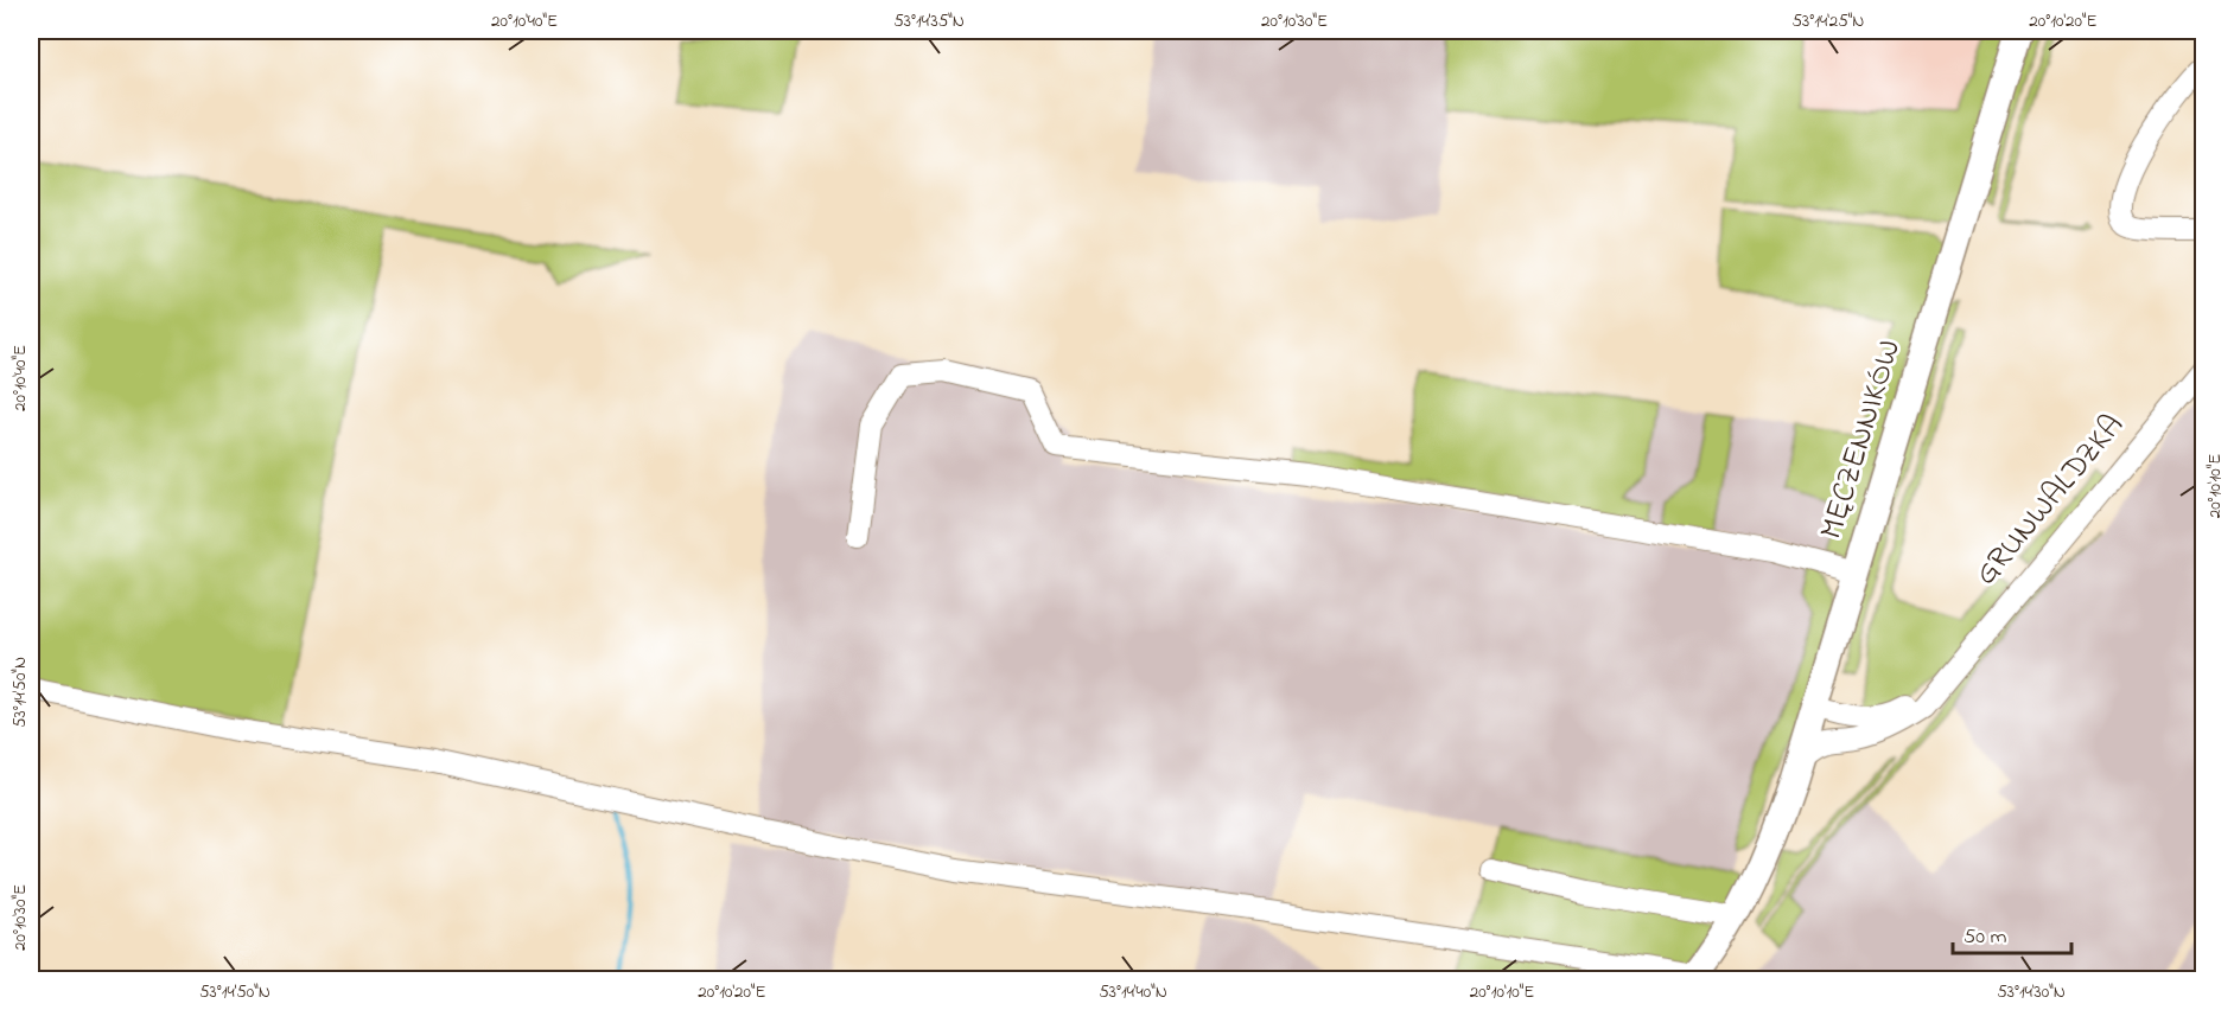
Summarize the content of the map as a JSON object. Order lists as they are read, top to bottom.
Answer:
{
  "streets": {
    "main road": ["MĘCZENNIKÓW"],
    "street": ["GRUNWALDZKA"]
  },
  "crossings": [
    ["MĘCZENNIKÓW", "GRUNWALDZKA"]
  ],
  "scale_bar": "50 m",
  "coordinates": [
    "20°10'40\"E",
    "53°14'35\"N",
    "20°10'30\"E",
    "53°14'25\"N",
    "20°10'20\"E",
    "20°10'10\"E",
    "53°14'50\"N",
    "53°14'40\"N",
    "53°14'30\"N"
  ]
}
